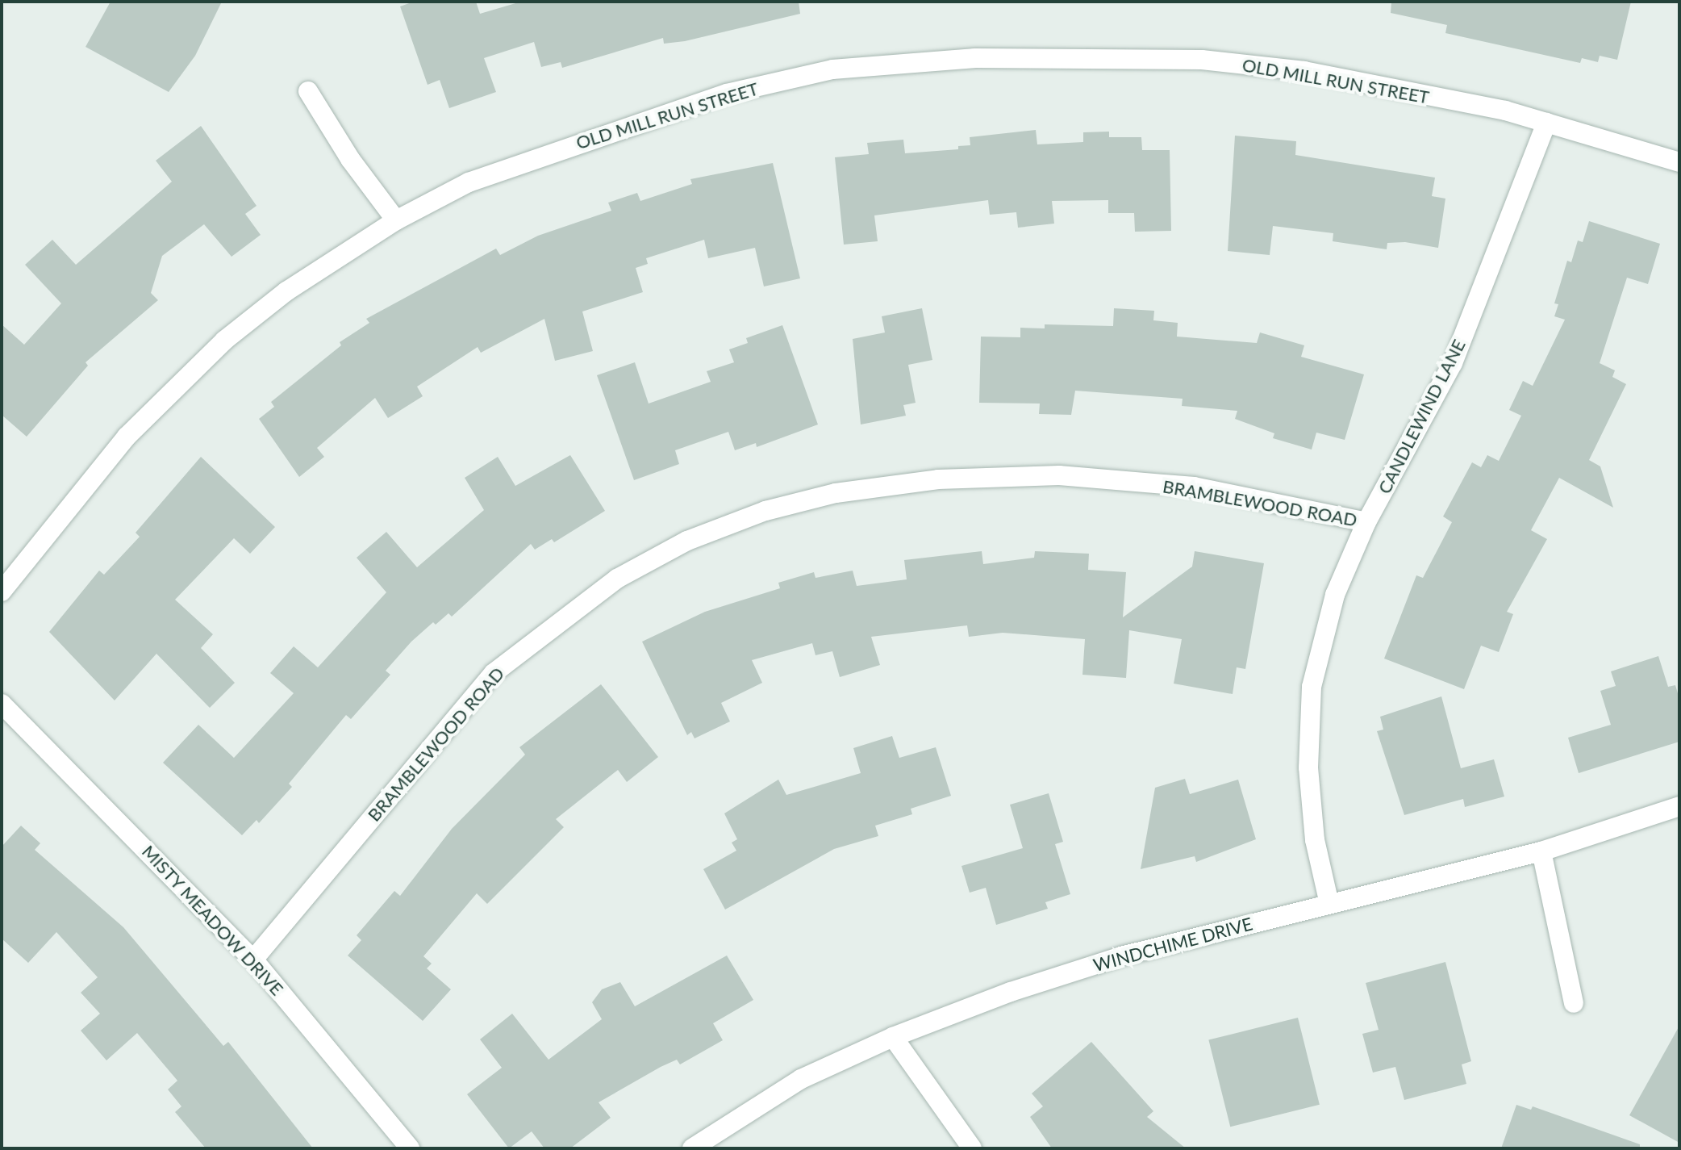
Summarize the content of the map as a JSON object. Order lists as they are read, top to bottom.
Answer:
{
  "streets": {
    "street": [
      "OLD MILL RUN STREET",
      "CANDLEWIND LANE",
      "BRAMBLEWOOD ROAD",
      "MISTY MEADOW DRIVE",
      "WINDCHIME DRIVE"
    ]
  },
  "crossings": [
    ["OLD MILL RUN STREET", "CANDLEWIND LANE"],
    ["CANDLEWIND LANE", "BRAMBLEWOOD ROAD"],
    ["CANDLEWIND LANE", "WINDCHIME DRIVE"],
    ["BRAMBLEWOOD ROAD", "MISTY MEADOW DRIVE"]
  ]
}
